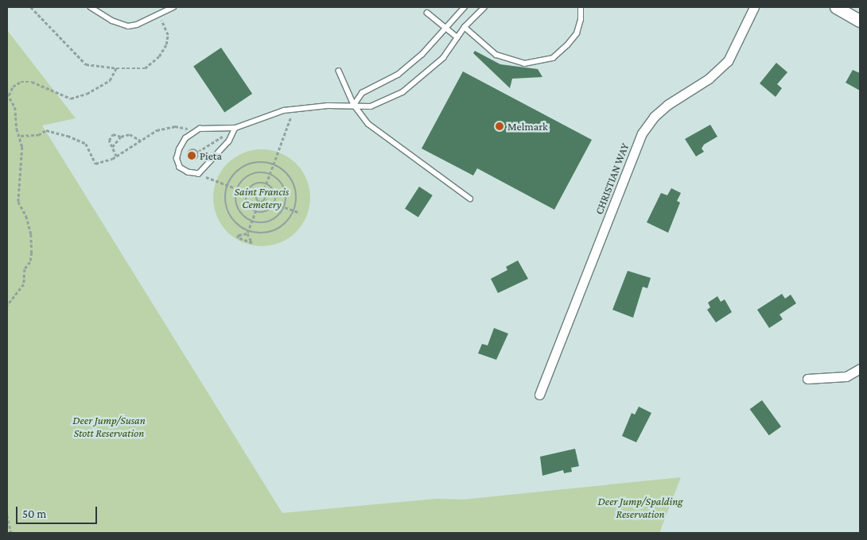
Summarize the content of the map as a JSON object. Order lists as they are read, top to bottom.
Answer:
{
  "streets": {
    "street": ["CHRISTIAN WAY"]
  },
  "parks": ["Saint Francis Cemetery", "Deer Jump/Susan Stott Reservation", "Deer Jump/Spalding Reservation"],
  "places": ["Melmark", "Pieta"],
  "scale_bar": "50 m"
}
